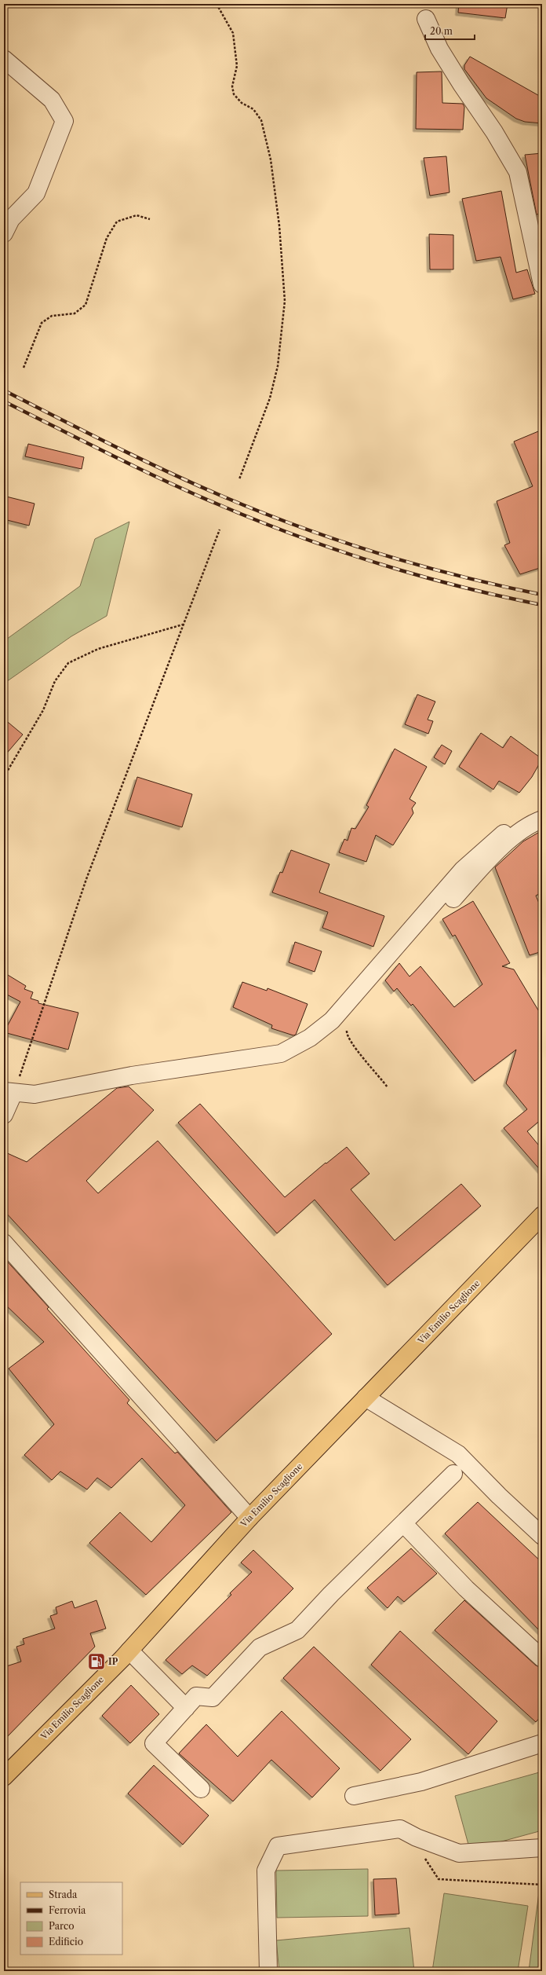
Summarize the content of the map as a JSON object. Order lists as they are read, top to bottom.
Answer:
{
  "streets": {
    "main road": ["Via Emilio Scaglione"]
  },
  "places": {
    "fuel station": ["IP"]
  },
  "legend": [
    "Strada",
    "Ferrovia",
    "Parco",
    "Edificio"
  ],
  "scale_bar": "20 m"
}
